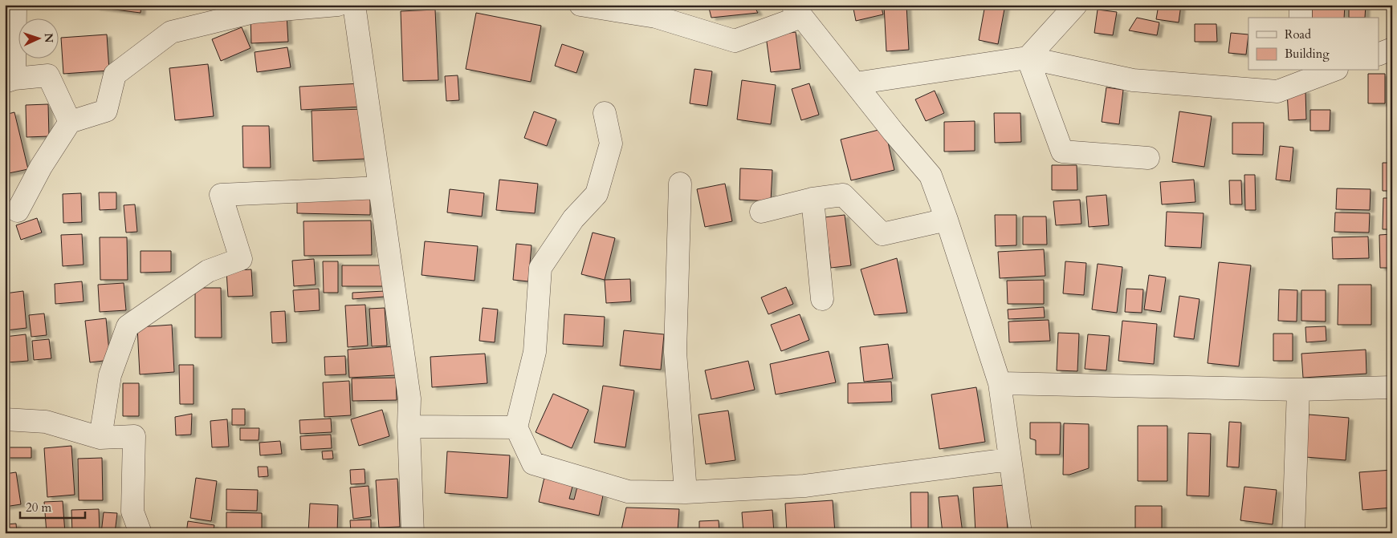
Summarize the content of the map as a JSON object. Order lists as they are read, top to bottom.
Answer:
{
  "legend": ["Road", "Building"],
  "scale_bar": "20 m",
  "north": "right"
}
